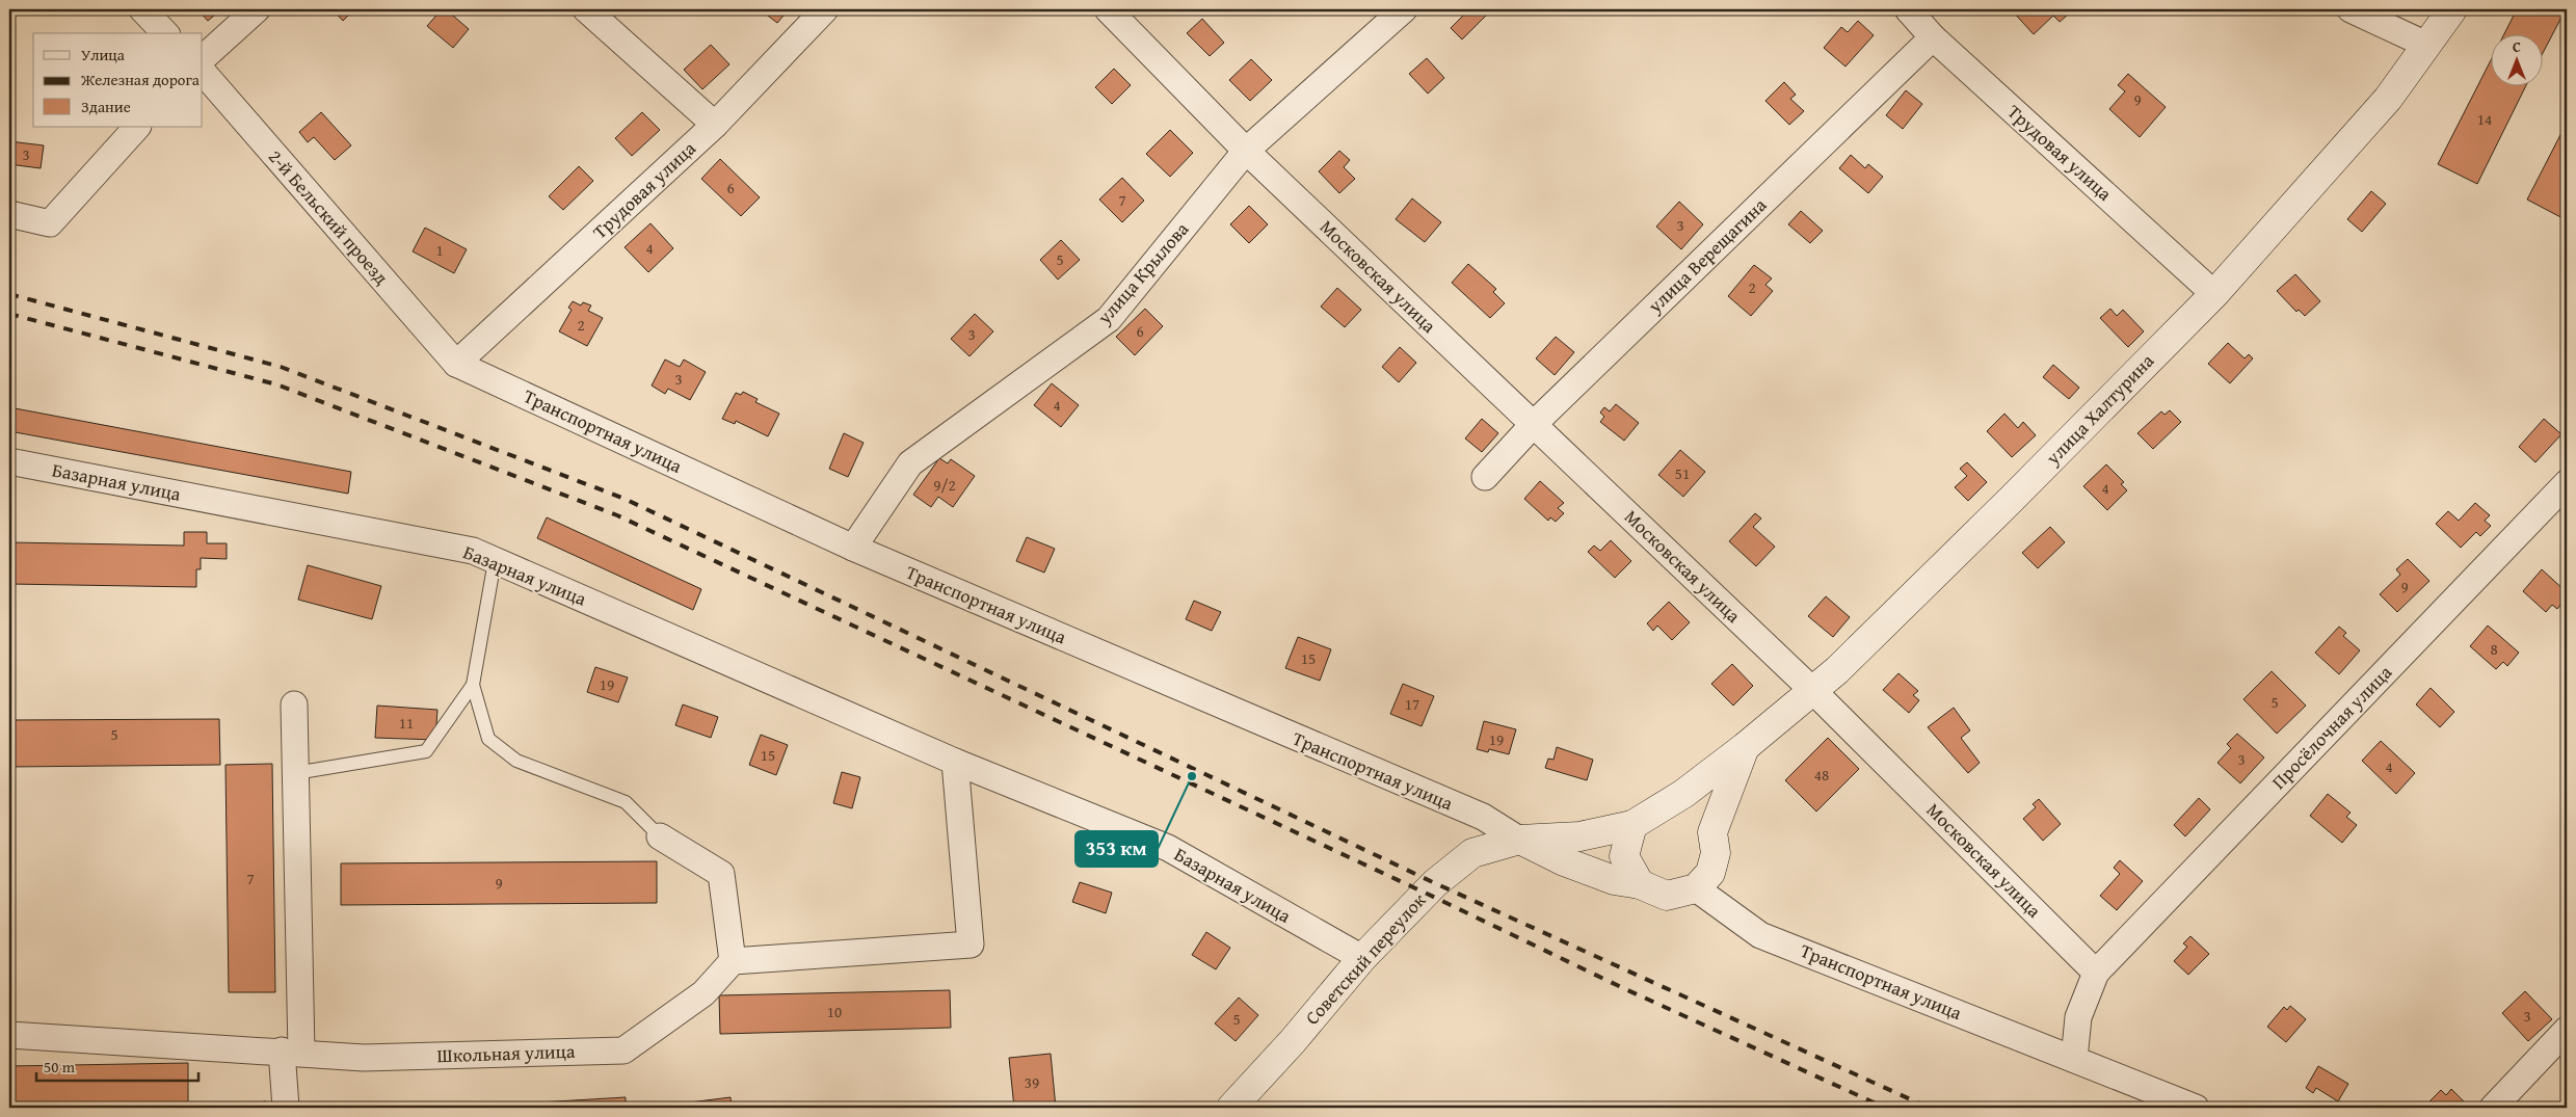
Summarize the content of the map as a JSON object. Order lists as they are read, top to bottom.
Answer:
{
  "streets": {
    "main road": ["улица Халтурина", "Советский переулок"],
    "street": [
      "Трудовая улица",
      "2-й Бельский проезд",
      "улица Верещагина",
      "улица Крылова",
      "Московская улица",
      "Транспортная улица",
      "Базарная улица",
      "Просёлочная улица",
      "Школьная улица"
    ]
  },
  "crossings": [
    ["Трудовая улица", "2-й Бельский проезд"],
    ["Трудовая улица", "улица Верещагина"],
    ["Трудовая улица", "улица Халтурина"],
    ["Трудовая улица", "Транспортная улица"],
    ["2-й Бельский проезд", "Транспортная улица"],
    ["улица Верещагина", "Московская улица"],
    ["улица Крылова", "Московская улица"],
    ["улица Крылова", "Транспортная улица"],
    ["Московская улица", "улица Халтурина"],
    ["Московская улица", "Просёлочная улица"],
    ["улица Халтурина", "Транспортная улица"],
    ["улица Халтурина", "Советский переулок"],
    ["Транспортная улица", "Советский переулок"],
    ["Базарная улица", "Советский переулок"]
  ],
  "places": ["353 км"],
  "house_numbers": [
    "9",
    "14",
    "3",
    "6",
    "7",
    "3",
    "4",
    "1",
    "5",
    "2",
    "2",
    "6",
    "3",
    "3",
    "4",
    "51",
    "9/2",
    "4",
    "9",
    "8",
    "15",
    "19",
    "5",
    "17",
    "11",
    "5",
    "19",
    "15",
    "3",
    "4",
    "48",
    "7",
    "9",
    "10",
    "3",
    "5",
    "39"
  ],
  "legend": ["Улица", "Железная дорога", "Здание"],
  "scale_bar": "50 m",
  "north": "top"
}
